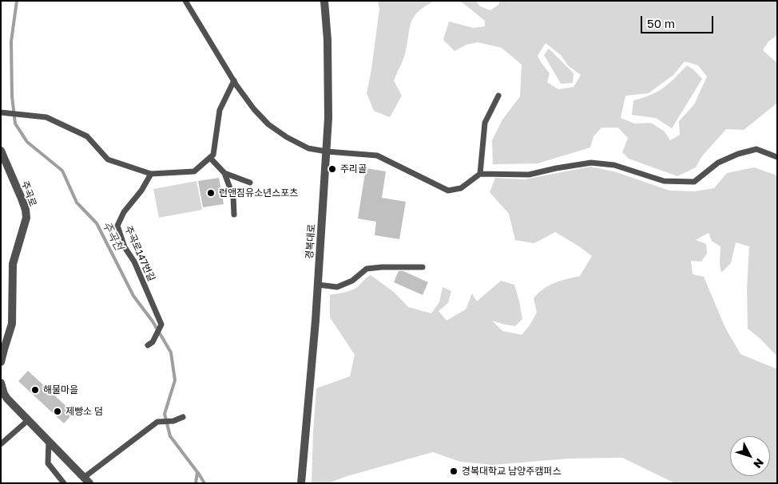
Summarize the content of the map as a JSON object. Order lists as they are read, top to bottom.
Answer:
{
  "streets": {
    "street": ["주곡로", "경복대로"],
    "lane": ["주곡로147번길"]
  },
  "water": ["주곡천"],
  "places": [
    "주리골",
    "런앤짐유소년스포츠",
    "해물마을",
    "제빵소 덤",
    "경복대학교 남양주캠퍼스"
  ],
  "scale_bar": "50 m",
  "north": "bottom right"
}
